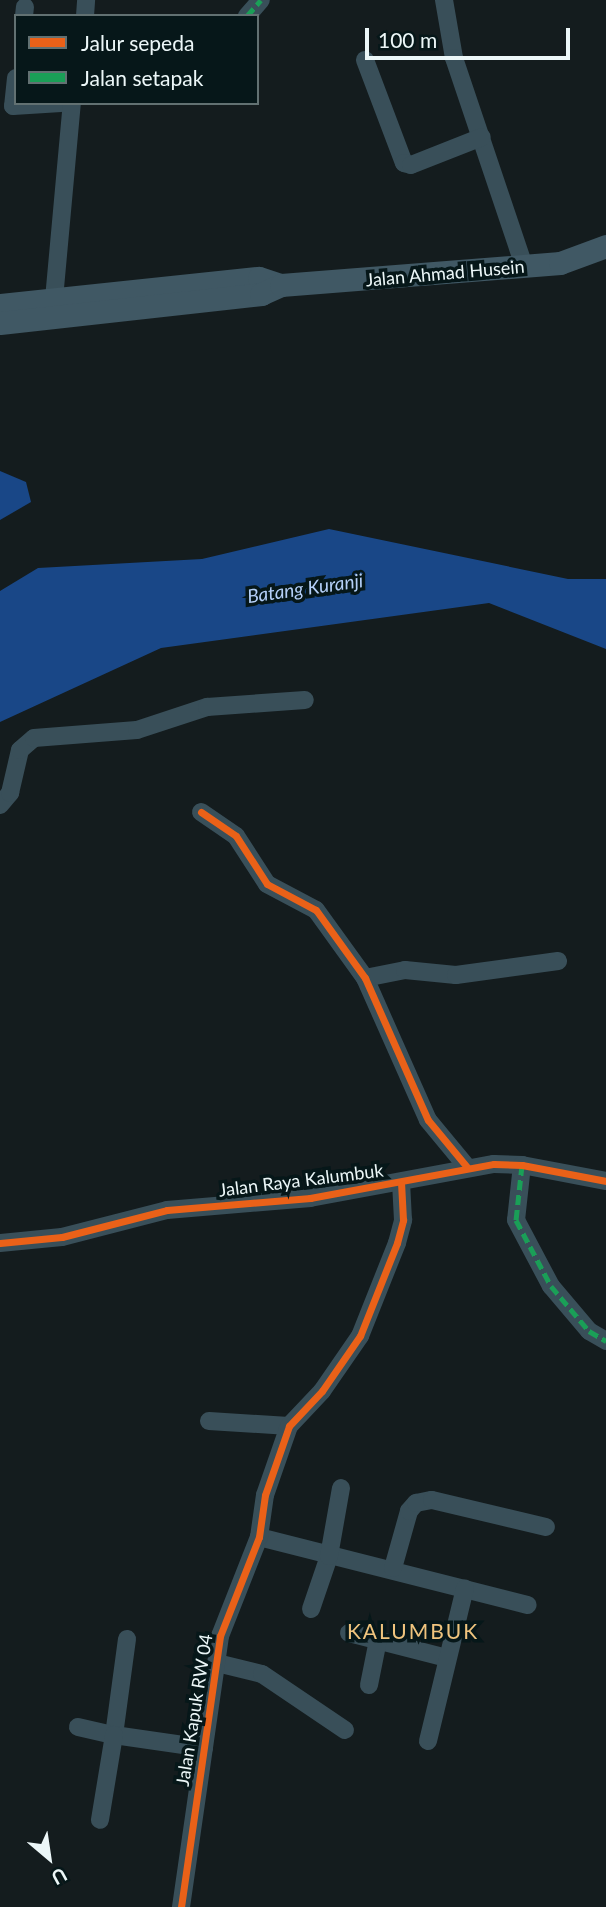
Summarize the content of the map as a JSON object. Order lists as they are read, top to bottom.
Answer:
{
  "streets": {
    "main road": ["Jalan Ahmad Husein"],
    "street": ["Jalan Raya Kalumbuk", "Jalan Kapuk RW 04"]
  },
  "crossings": [
    ["Jalan Raya Kalumbuk", "Jalan Kapuk RW 04"]
  ],
  "districts": ["KALUMBUK"],
  "water": ["Batang Kuranji"],
  "legend": ["Jalur sepeda", "Jalan setapak"],
  "scale_bar": "100 m",
  "north": "bottom right"
}
